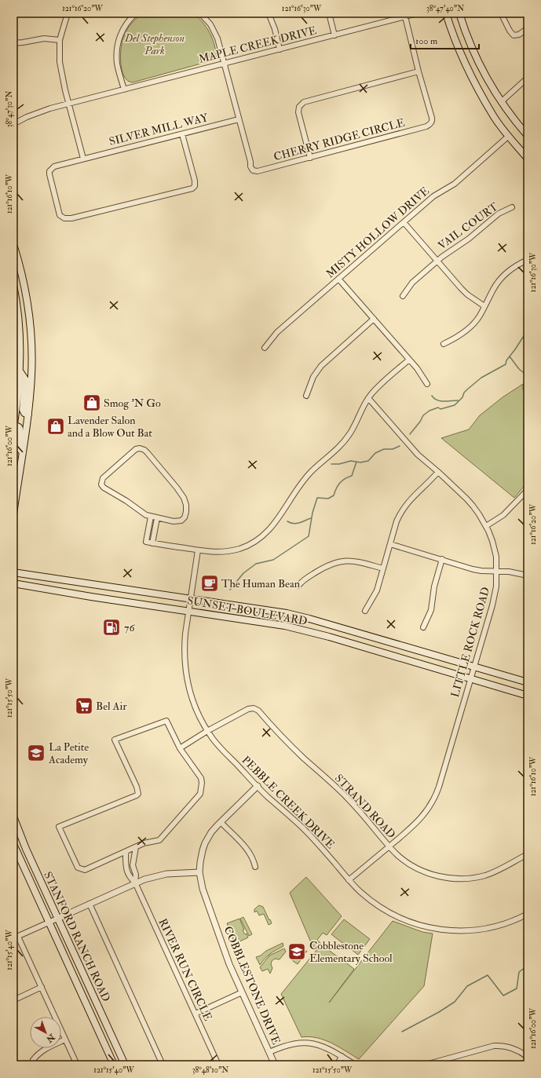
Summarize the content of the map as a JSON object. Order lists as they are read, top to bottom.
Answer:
{
  "streets": {
    "main road": ["SUNSET BOULEVARD", "STANFORD RANCH ROAD"],
    "street": [
      "MAPLE CREEK DRIVE",
      "SILVER MILL WAY",
      "CHERRY RIDGE CIRCLE",
      "VAIL COURT",
      "MISTY HOLLOW DRIVE",
      "LITTLE ROCK ROAD",
      "PEBBLE CREEK DRIVE",
      "STRAND ROAD",
      "RIVER RUN CIRCLE",
      "COBBLESTONE DRIVE"
    ]
  },
  "crossings": [
    ["MAPLE CREEK DRIVE", "CHERRY RIDGE CIRCLE"],
    ["SILVER MILL WAY", "CHERRY RIDGE CIRCLE"],
    ["SUNSET BOULEVARD", "LITTLE ROCK ROAD"],
    ["SUNSET BOULEVARD", "PEBBLE CREEK DRIVE"],
    ["LITTLE ROCK ROAD", "PEBBLE CREEK DRIVE"],
    ["LITTLE ROCK ROAD", "STRAND ROAD"],
    ["PEBBLE CREEK DRIVE", "STRAND ROAD"],
    ["PEBBLE CREEK DRIVE", "COBBLESTONE DRIVE"]
  ],
  "parks": ["Del Stephenson Park"],
  "places": {
    "shop": ["Smog 'N Go", "Lavender Salon and a Blow Out Bat"],
    "cafe": ["The Human Bean"],
    "fuel station": ["76"],
    "supermarket": ["Bel Air"],
    "school or university": ["La Petite Academy", "Cobblestone Elementary School"]
  },
  "scale_bar": "100 m",
  "north": "bottom right",
  "coordinates": [
    "121°16'20\"W",
    "121°16'30\"W",
    "38°47'40\"N",
    "38°47'30\"N",
    "121°16'10\"W",
    "121°16'00\"W",
    "121°15'50\"W",
    "121°15'40\"W",
    "38°48'10\"N"
  ]
}
